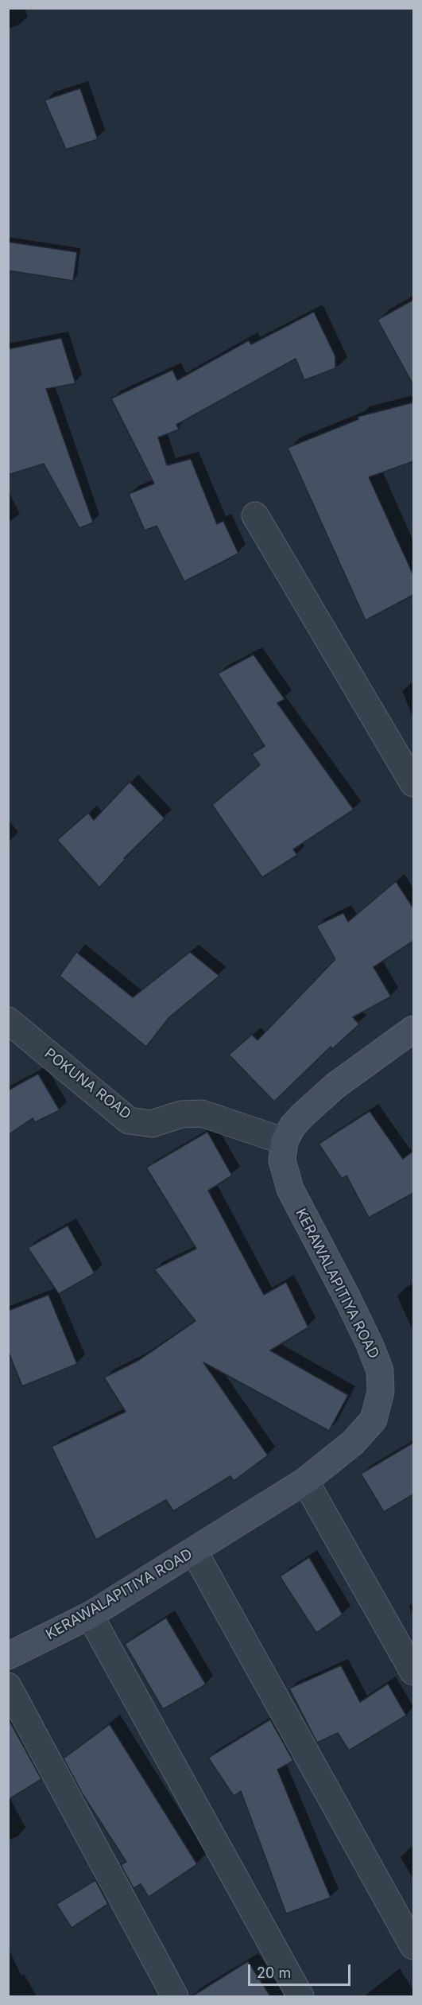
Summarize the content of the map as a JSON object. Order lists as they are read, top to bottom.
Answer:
{
  "streets": {
    "street": ["POKUNA ROAD", "KERAWALAPITIYA ROAD"]
  },
  "crossings": [
    ["POKUNA ROAD", "KERAWALAPITIYA ROAD"]
  ],
  "scale_bar": "20 m"
}
